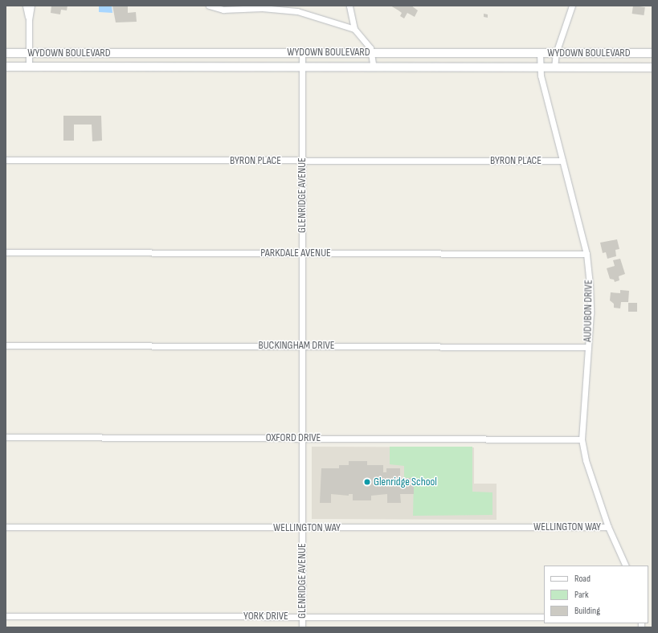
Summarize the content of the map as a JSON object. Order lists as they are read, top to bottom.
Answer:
{
  "streets": {
    "street": [
      "WYDOWN BOULEVARD",
      "BYRON PLACE",
      "GLENRIDGE AVENUE",
      "PARKDALE AVENUE",
      "AUDUBON DRIVE",
      "BUCKINGHAM DRIVE",
      "OXFORD DRIVE",
      "WELLINGTON WAY",
      "YORK DRIVE"
    ]
  },
  "crossings": [
    ["WYDOWN BOULEVARD", "GLENRIDGE AVENUE"],
    ["WYDOWN BOULEVARD", "AUDUBON DRIVE"],
    ["BYRON PLACE", "GLENRIDGE AVENUE"],
    ["BYRON PLACE", "AUDUBON DRIVE"],
    ["GLENRIDGE AVENUE", "PARKDALE AVENUE"],
    ["GLENRIDGE AVENUE", "BUCKINGHAM DRIVE"],
    ["GLENRIDGE AVENUE", "OXFORD DRIVE"],
    ["GLENRIDGE AVENUE", "WELLINGTON WAY"],
    ["GLENRIDGE AVENUE", "YORK DRIVE"],
    ["PARKDALE AVENUE", "AUDUBON DRIVE"],
    ["AUDUBON DRIVE", "BUCKINGHAM DRIVE"],
    ["AUDUBON DRIVE", "OXFORD DRIVE"],
    ["AUDUBON DRIVE", "WELLINGTON WAY"]
  ],
  "places": ["Glenridge School"],
  "legend": ["Road", "Park", "Building"]
}
